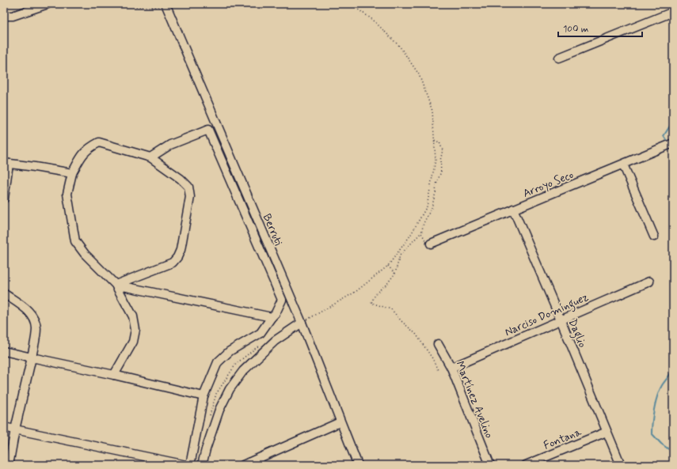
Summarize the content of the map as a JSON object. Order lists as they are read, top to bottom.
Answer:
{
  "streets": {
    "street": [
      "Arroyo Seco",
      "Berruti",
      "Narciso Domínguez",
      "Daglio",
      "Martínez Avelino",
      "Fontana"
    ]
  },
  "crossings": [
    ["Arroyo Seco", "Daglio"],
    ["Narciso Domínguez", "Daglio"],
    ["Narciso Domínguez", "Martínez Avelino"],
    ["Daglio", "Fontana"]
  ],
  "scale_bar": "100 m"
}
